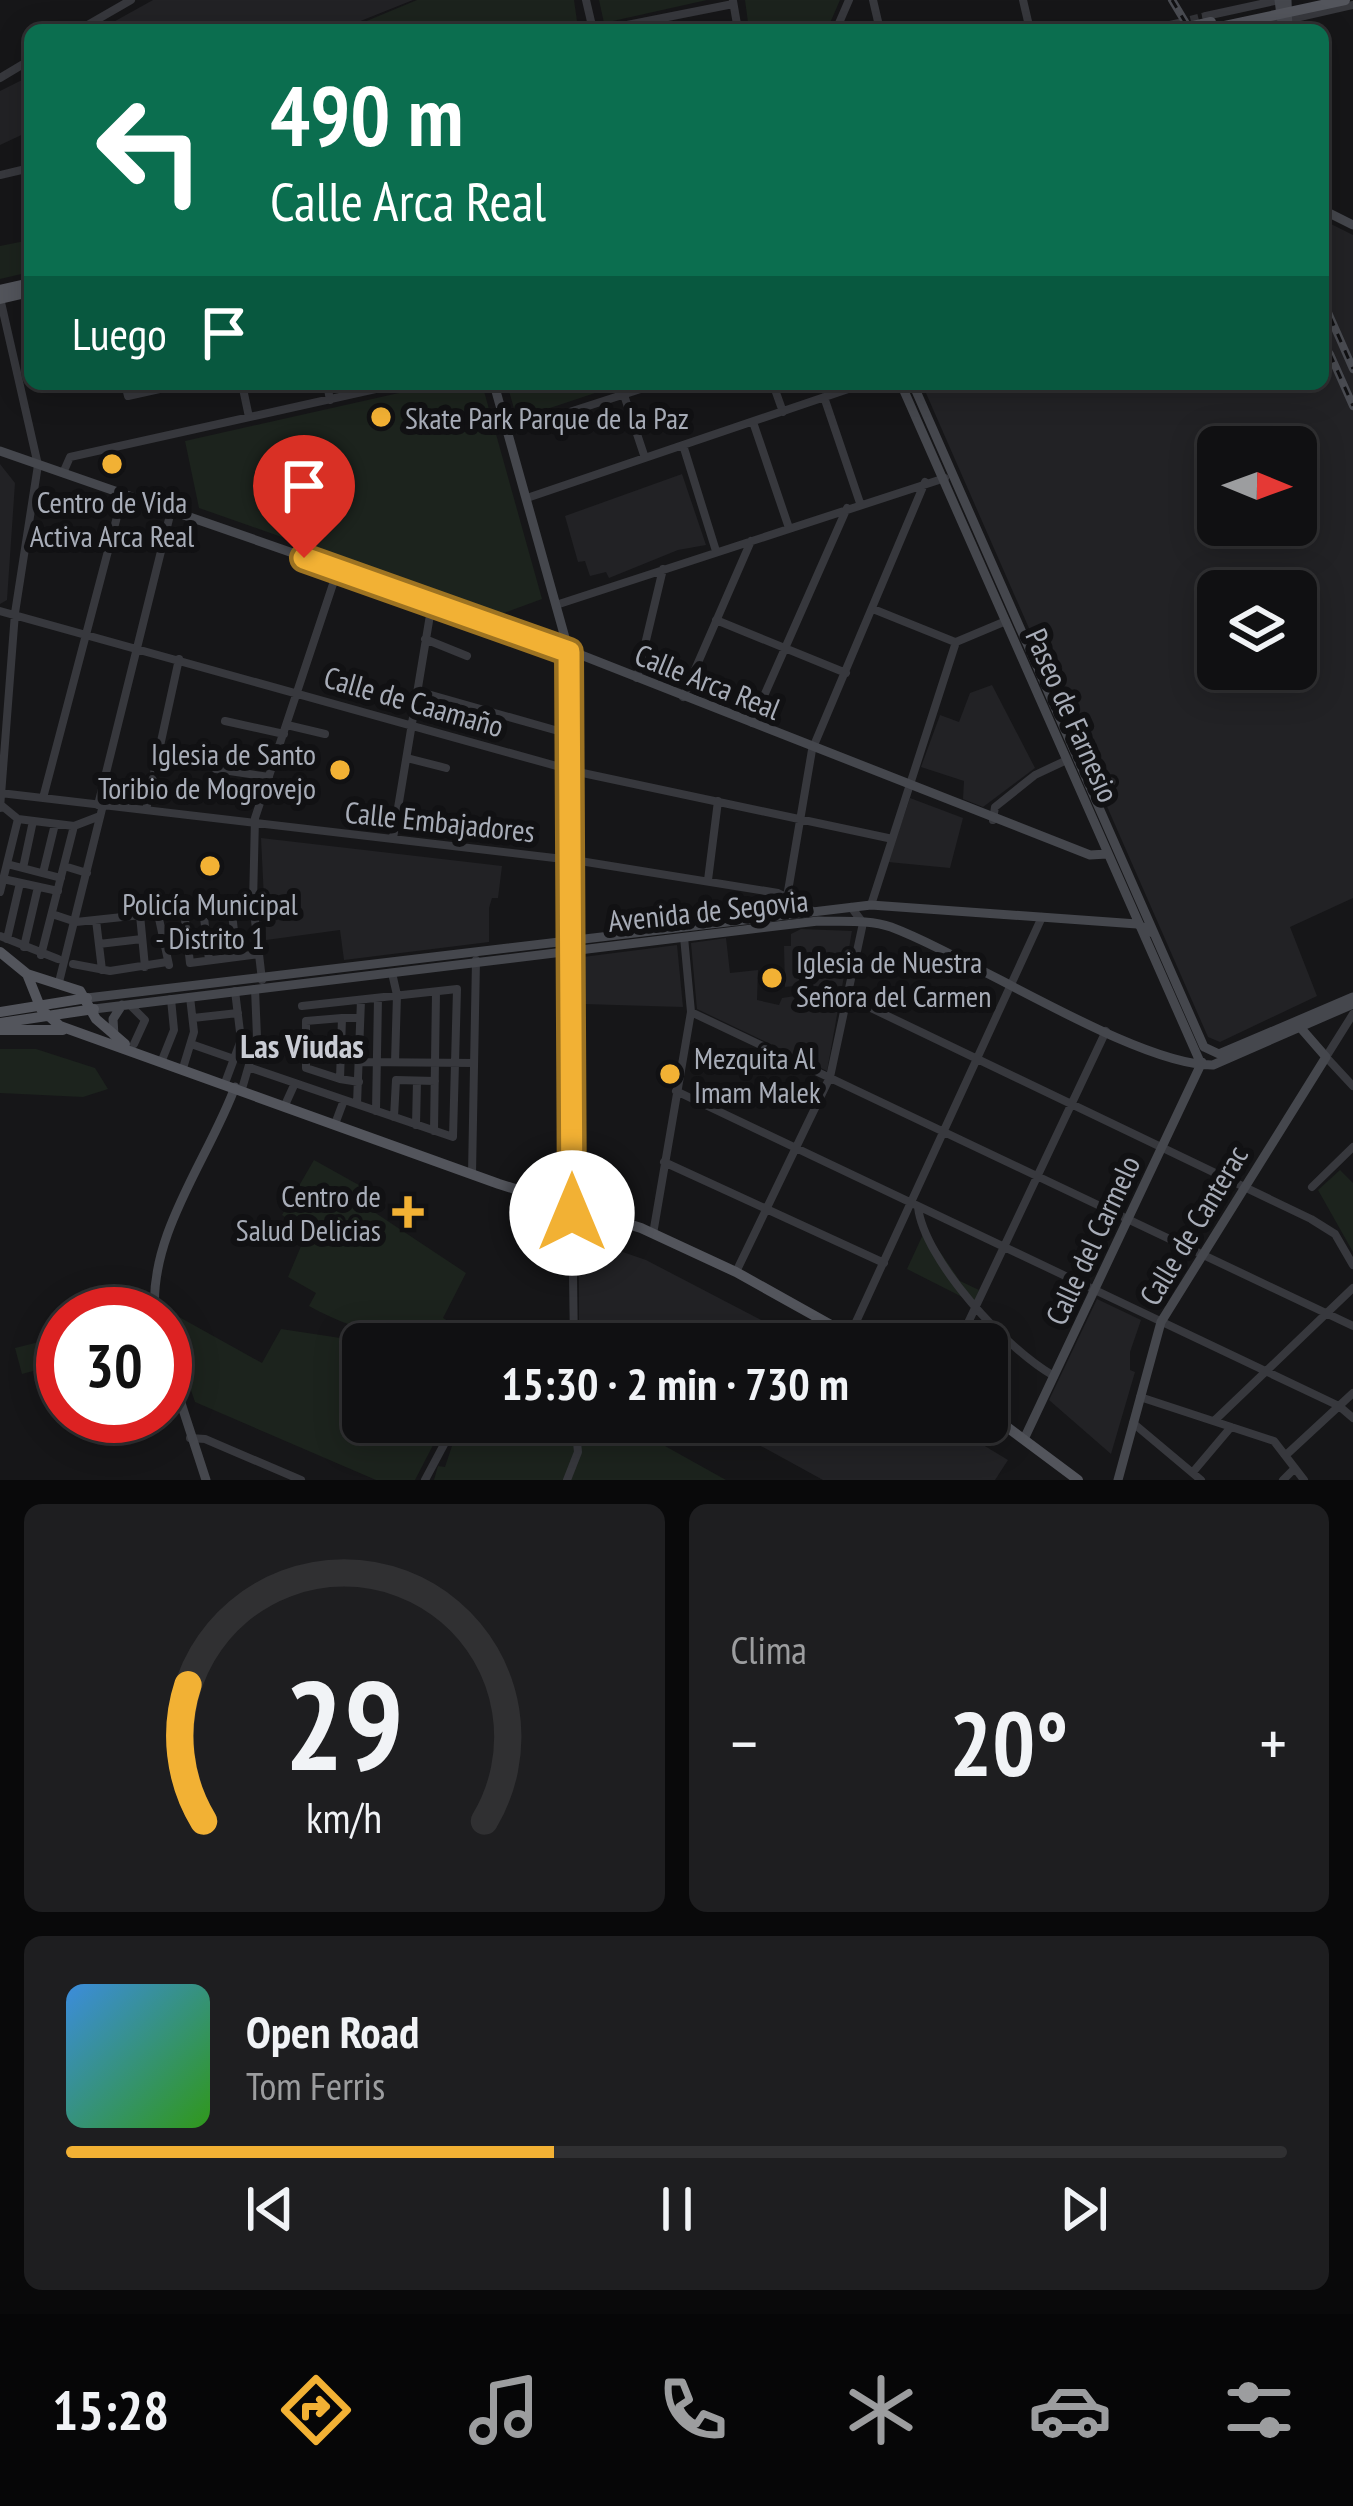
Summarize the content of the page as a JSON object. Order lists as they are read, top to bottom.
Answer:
{
  "streets": {
    "main road": [
      "Calle Arca Real",
      "Paseo de Farnesio",
      "Avenida de Segovia",
      "Calle de Canterac",
      "Calle del Carmelo"
    ],
    "street": ["Calle de Caamaño", "Calle Embajadores"]
  },
  "crossings": [
    ["Calle Arca Real", "Paseo de Farnesio"],
    ["Paseo de Farnesio", "Avenida de Segovia"],
    ["Paseo de Farnesio", "Calle del Carmelo"],
    ["Calle Embajadores", "Avenida de Segovia"],
    ["Avenida de Segovia", "Calle del Carmelo"]
  ],
  "districts": ["Las Viudas"],
  "places": {
    "other": [
      "Skate Park Parque de la Paz",
      "Centro de Vida Activa Arca Real",
      "Iglesia de Santo Toribio de Mogrovejo",
      "Policía Municipal - Distrito 1",
      "Iglesia de Nuestra Señora del Carmen",
      "Mezquita Al Imam Malek"
    ],
    "health": ["Centro de Salud Delicias"]
  },
  "north": "right",
  "page": {
    "turn": ["490 m", "Calle Arca Real"],
    "then": "Luego",
    "limit": "30",
    "trip": "15:30 · 2 min · 730 m",
    "tile": "Clima",
    "heat": ["−", "20°", "+"],
    "song": ["Open Road", "Tom Ferris"],
    "tabs": "15:28",
    "gauge": ["29", "km/h"]
  }
}
